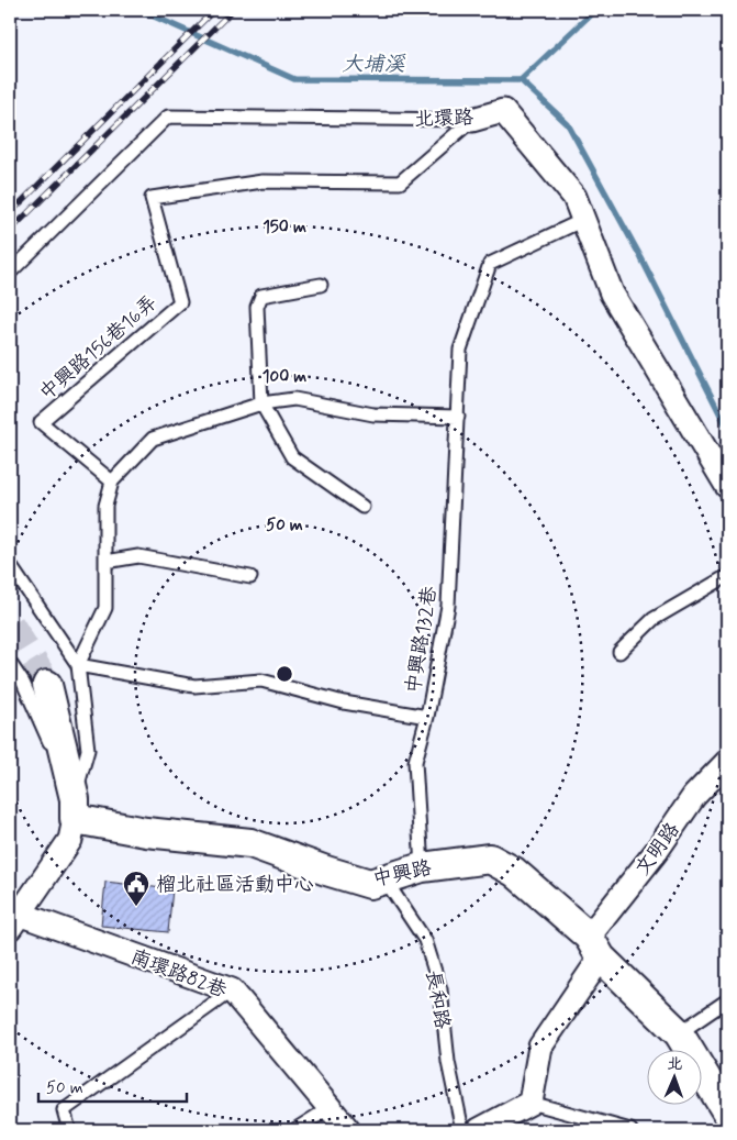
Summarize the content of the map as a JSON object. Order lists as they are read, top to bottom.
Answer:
{
  "streets": {
    "street": [
      "北環路",
      "文明路",
      "中興路",
      "南環路82巷"
    ],
    "lane": ["中興路156巷16弄", "中興路132巷", "長和路"]
  },
  "crossings": [
    ["北環路", "中興路156巷16弄"],
    ["北環路", "中興路132巷"],
    ["中興路132巷", "中興路"],
    ["文明路", "中興路"],
    ["中興路", "長和路"]
  ],
  "water": ["大埔溪"],
  "places": {
    "public building": ["榴北社區活動中心"]
  },
  "scale_bar": "50 m",
  "north": "top",
  "rings": ["150 m", "100 m", "50 m"]
}
